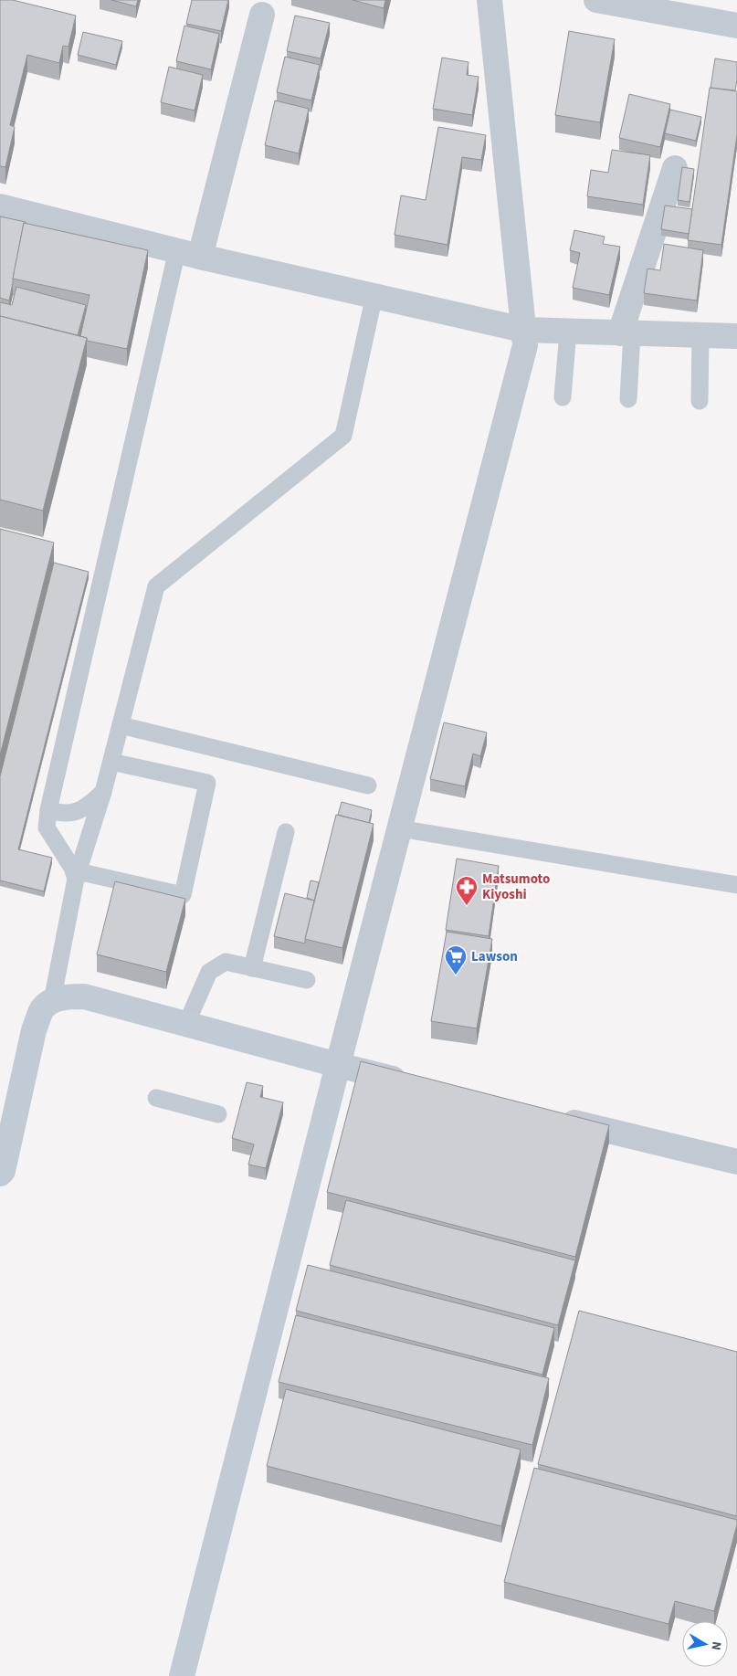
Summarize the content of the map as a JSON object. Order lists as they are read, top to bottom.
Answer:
{
  "places": {
    "pharmacy": ["Matsumoto Kiyoshi"],
    "supermarket": ["Lawson"]
  },
  "north": "right"
}
